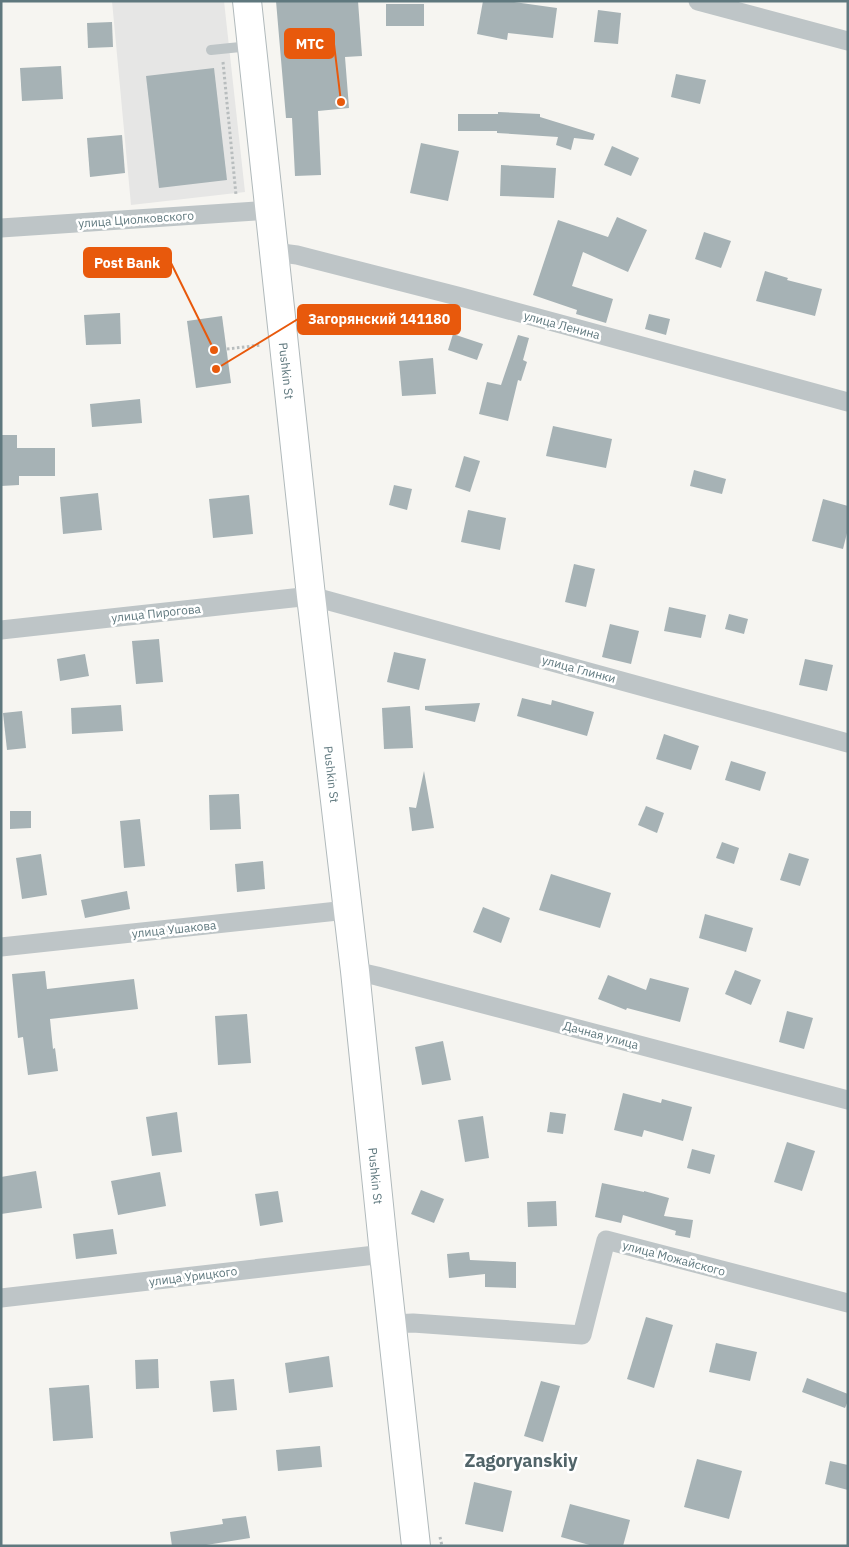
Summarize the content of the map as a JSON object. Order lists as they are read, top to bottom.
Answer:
{
  "streets": {
    "main road": ["Pushkin St"],
    "street": [
      "улица Циолковского",
      "улица Ленина",
      "улица Пирогова",
      "улица Глинки",
      "улица Ушакова",
      "Дачная улица",
      "улица Можайского",
      "улица Урицкого"
    ]
  },
  "crossings": [
    ["улица Циолковского", "Pushkin St"],
    ["улица Ленина", "Pushkin St"],
    ["Pushkin St", "улица Пирогова"],
    ["Pushkin St", "улица Глинки"],
    ["Pushkin St", "улица Ушакова"],
    ["Pushkin St", "Дачная улица"],
    ["Pushkin St", "улица Можайского"],
    ["Pushkin St", "улица Урицкого"],
    ["улица Пирогова", "улица Глинки"]
  ],
  "districts": ["Zagoryanskiy"],
  "places": ["МТС", "Post Bank", "Загорянский 141180"]
}
